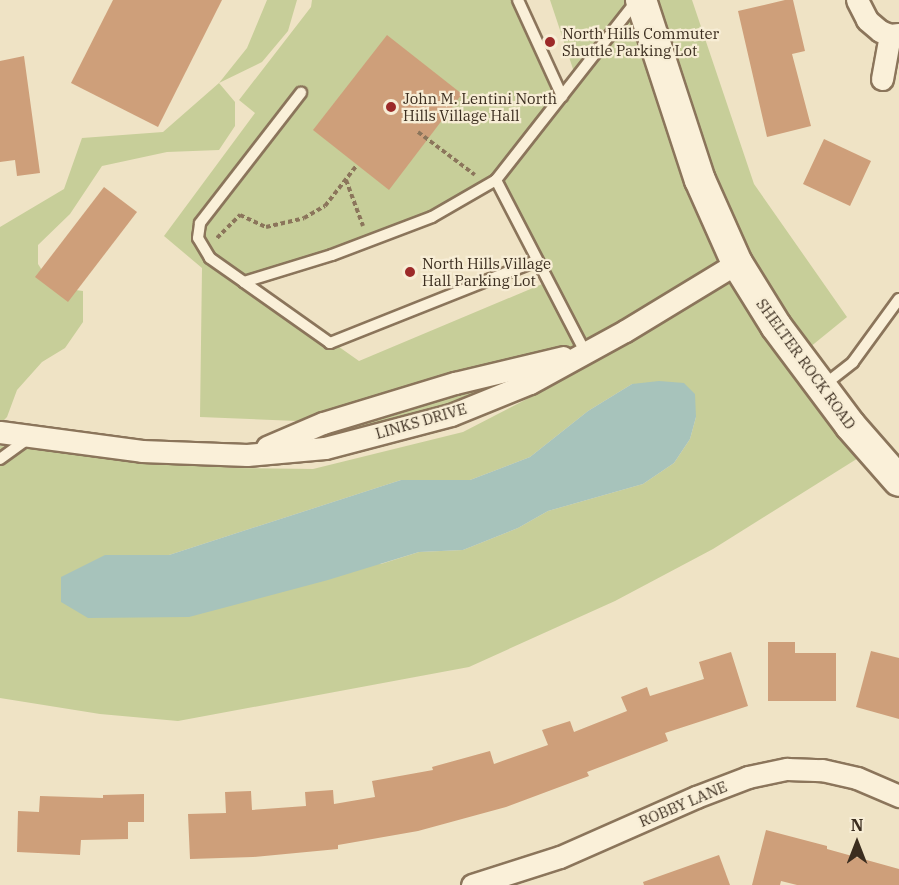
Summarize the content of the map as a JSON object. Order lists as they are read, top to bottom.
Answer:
{
  "streets": {
    "main road": ["SHELTER ROCK ROAD"],
    "street": ["LINKS DRIVE", "ROBBY LANE"]
  },
  "crossings": [
    ["SHELTER ROCK ROAD", "LINKS DRIVE"]
  ],
  "places": ["North Hills Commuter Shuttle Parking Lot", "John M. Lentini North Hills Village Hall", "North Hills Village Hall Parking Lot"],
  "north": "top"
}
